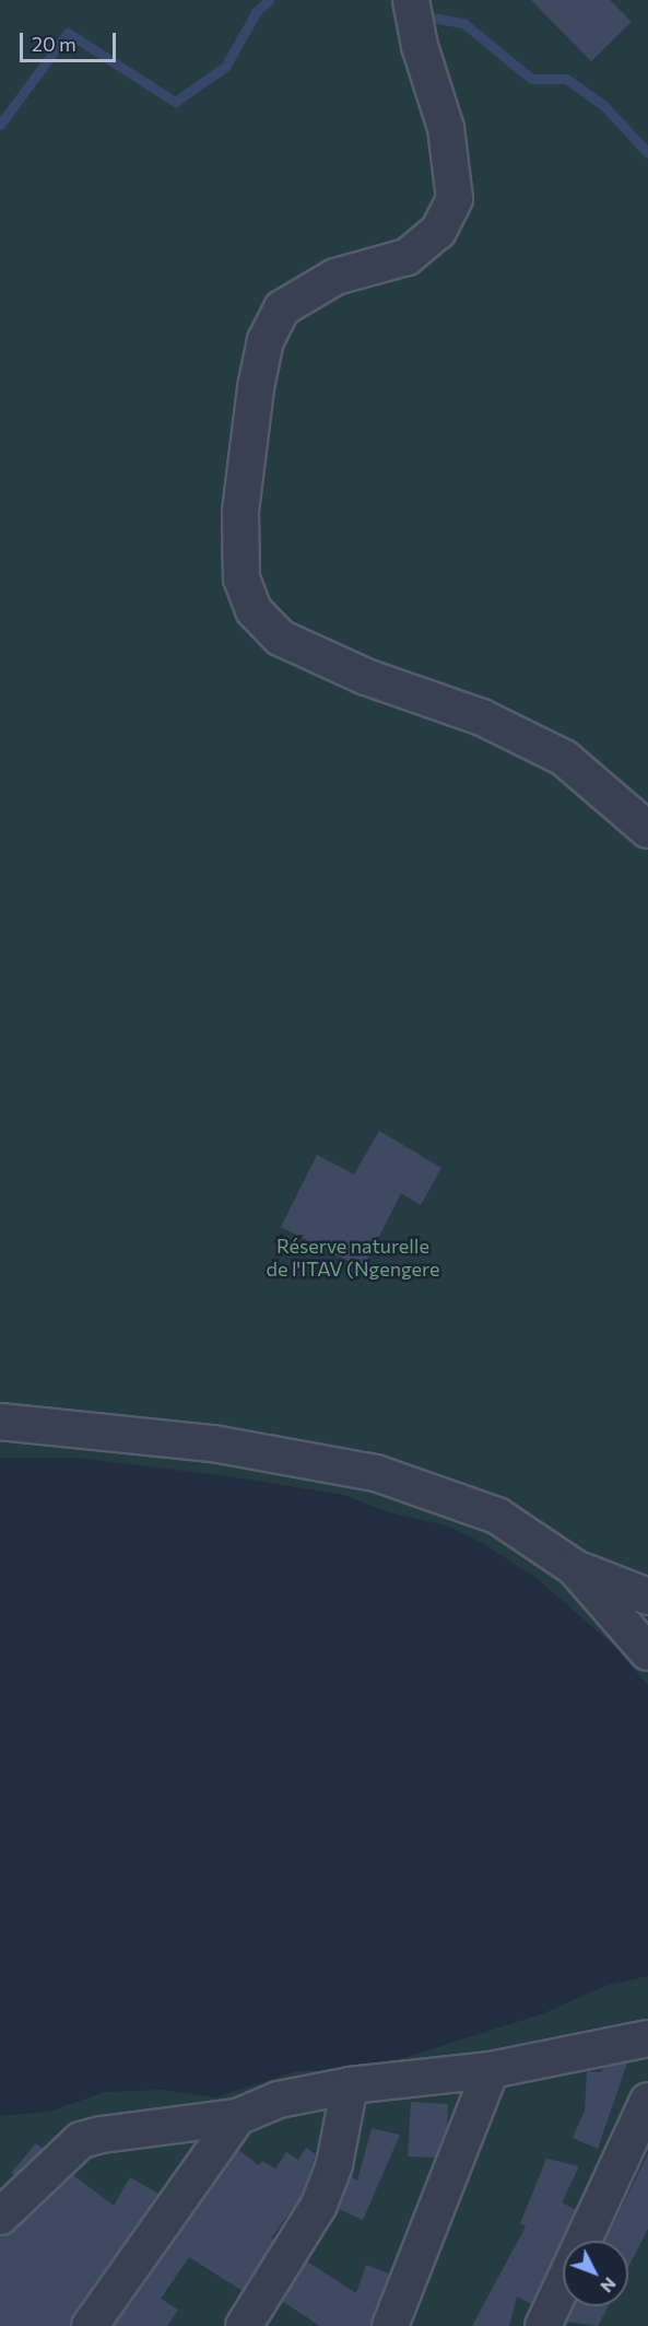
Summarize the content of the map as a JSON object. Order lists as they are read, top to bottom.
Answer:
{
  "parks": ["Réserve naturelle de l'ITAV (Ngengere"],
  "scale_bar": "20 m",
  "north": "bottom right"
}
